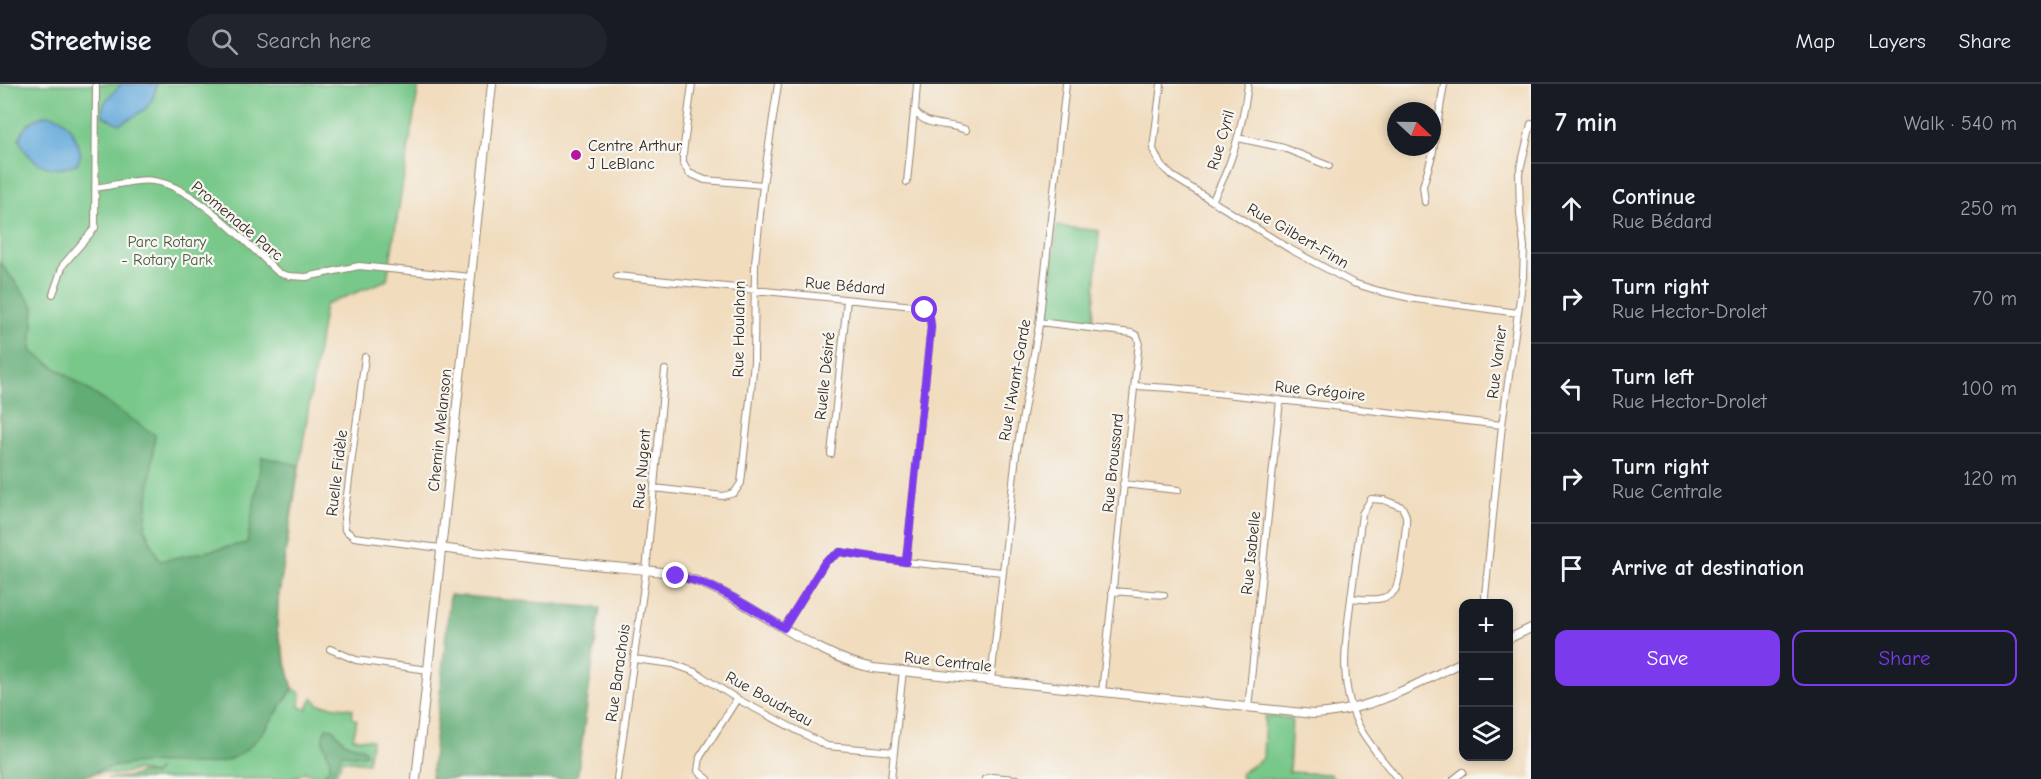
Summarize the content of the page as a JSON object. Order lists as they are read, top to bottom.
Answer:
{
  "streets": {
    "street": [
      "Rue Cyril",
      "Promenade Parc",
      "Rue Gilbert-Finn",
      "Rue Bédard",
      "Rue Houlahan",
      "Rue Vanier",
      "Ruelle Désiré",
      "Rue l'Avant-Garde",
      "Rue Grégoire",
      "Chemin Melanson",
      "Rue Broussard",
      "Rue Nugent",
      "Ruelle Fidèle",
      "Rue Isabelle",
      "Rue Centrale",
      "Rue Barachois",
      "Rue Boudreau"
    ]
  },
  "crossings": [
    ["Rue Cyril", "Rue Gilbert-Finn"],
    ["Promenade Parc", "Chemin Melanson"],
    ["Rue Gilbert-Finn", "Rue Vanier"],
    ["Rue Bédard", "Rue Houlahan"],
    ["Rue Bédard", "Ruelle Désiré"],
    ["Rue Houlahan", "Rue Nugent"],
    ["Rue Vanier", "Rue Grégoire"],
    ["Rue l'Avant-Garde", "Rue Broussard"],
    ["Rue l'Avant-Garde", "Rue Centrale"],
    ["Rue Grégoire", "Rue Broussard"],
    ["Rue Grégoire", "Rue Isabelle"],
    ["Chemin Melanson", "Ruelle Fidèle"],
    ["Chemin Melanson", "Rue Centrale"],
    ["Rue Broussard", "Rue Centrale"],
    ["Rue Nugent", "Rue Centrale"],
    ["Rue Nugent", "Rue Barachois"],
    ["Ruelle Fidèle", "Rue Centrale"],
    ["Rue Isabelle", "Rue Centrale"],
    ["Rue Centrale", "Rue Barachois"],
    ["Rue Barachois", "Rue Boudreau"]
  ],
  "parks": ["Parc Rotary - Rotary Park"],
  "places": ["Centre Arthur J LeBlanc"],
  "north": "right",
  "page": {
    "header": "Streetwise",
    "search": "Search here",
    "nav": ["Map", "Layers", "Share"],
    "heading": ["7 min", "Walk · 540 m"],
    "list": [
      ["Continue", "Rue Bédard", "250 m"],
      ["Turn right", "Rue Hector-Drolet", "70 m"],
      ["Turn left", "Rue Hector-Drolet", "100 m"],
      ["Turn right", "Rue Centrale", "120 m"],
      "Arrive at destination"
    ],
    "map_buttons": ["+", "−"],
    "buttons": ["Save", "Share"]
  }
}
